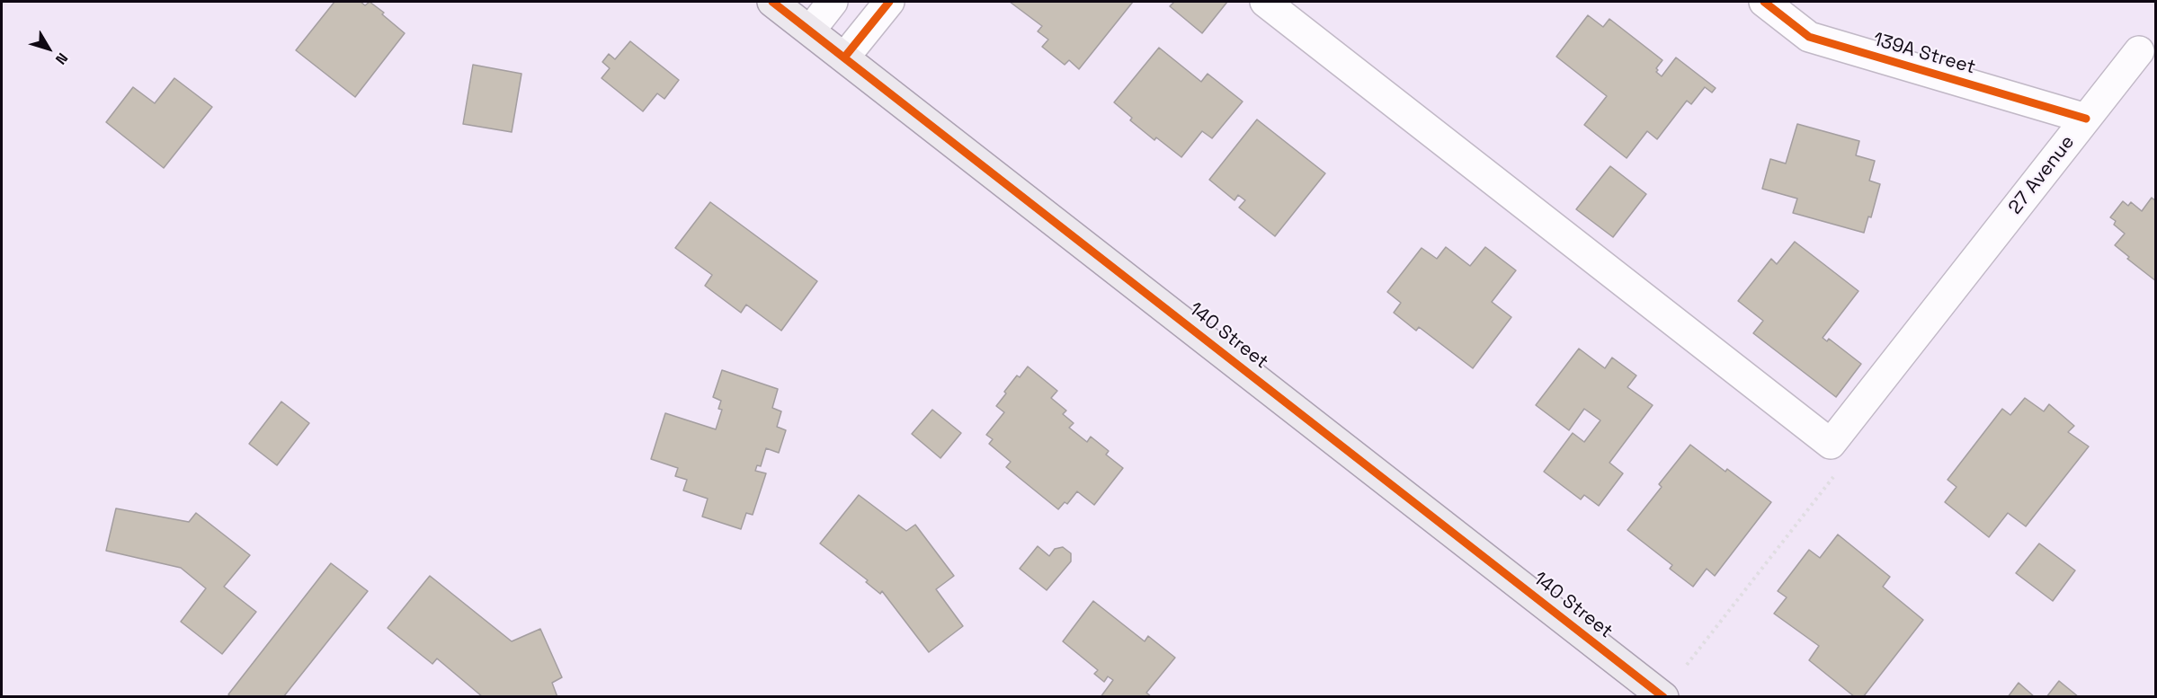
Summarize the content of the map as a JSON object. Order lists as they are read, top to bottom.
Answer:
{
  "streets": {
    "main road": ["140 Street"],
    "street": ["139A Street", "27 Avenue"]
  },
  "crossings": [
    ["139A Street", "27 Avenue"]
  ],
  "north": "bottom right"
}
